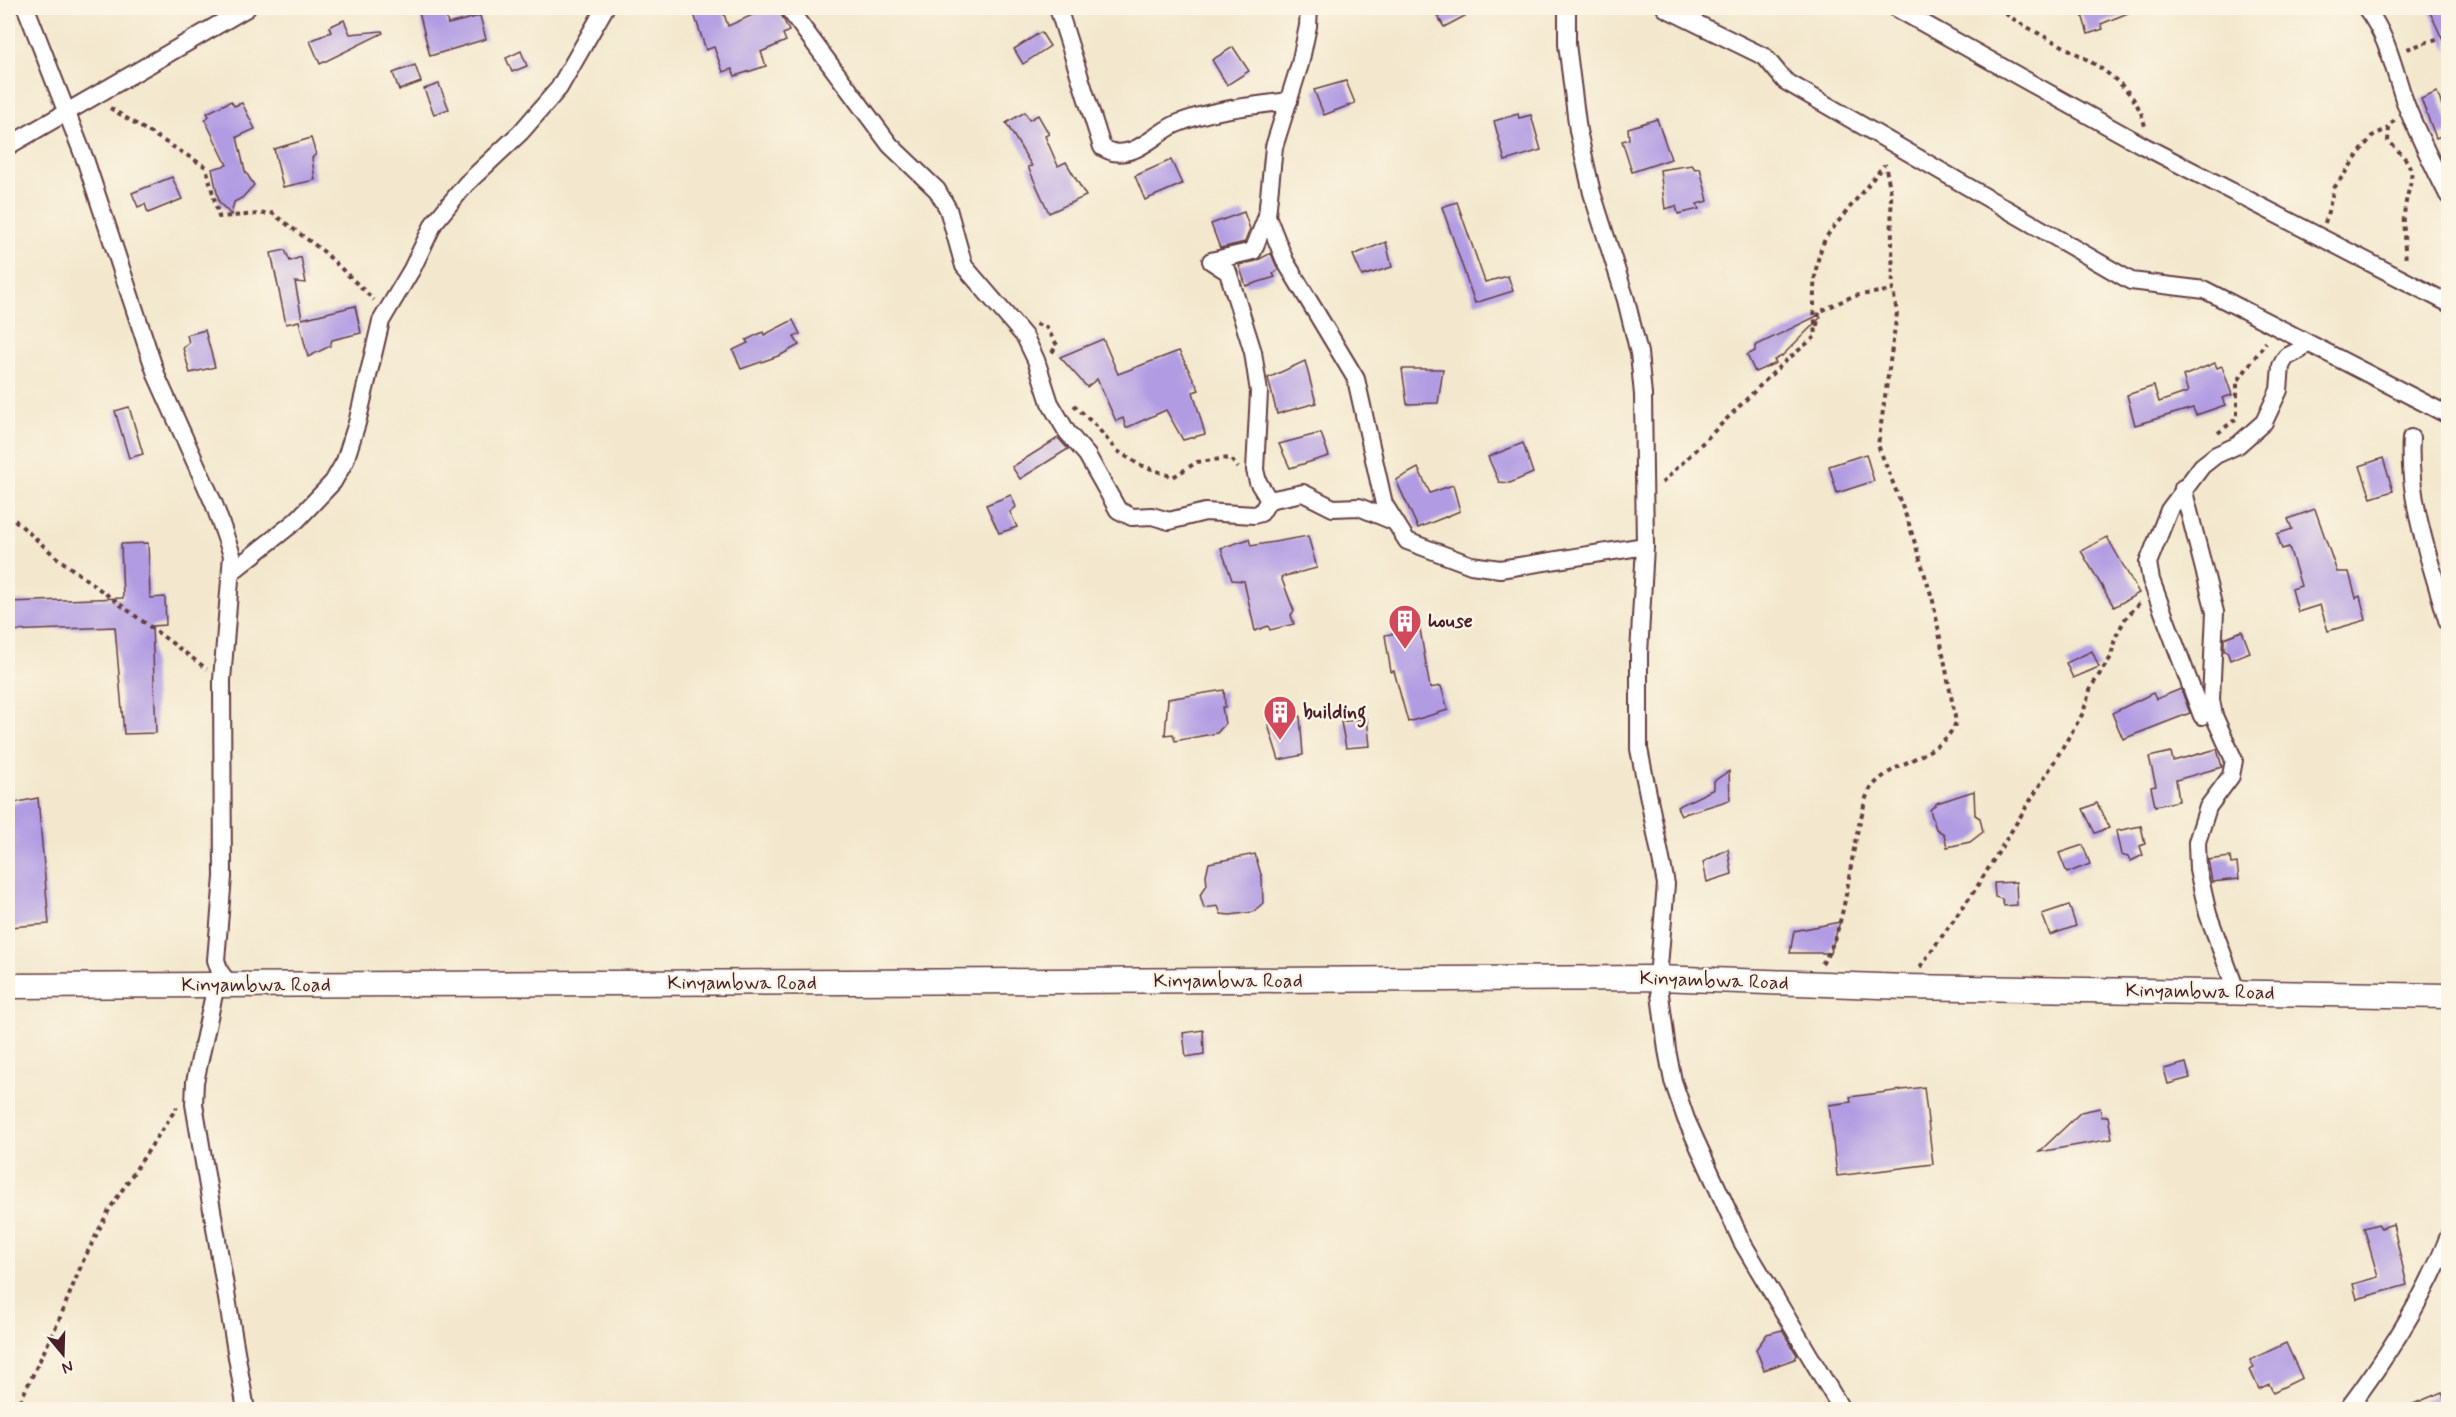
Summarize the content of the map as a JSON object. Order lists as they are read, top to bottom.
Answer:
{
  "streets": {
    "street": ["Kinyambwa Road"]
  },
  "places": {
    "building": ["house", "building"]
  },
  "north": "bottom"
}
